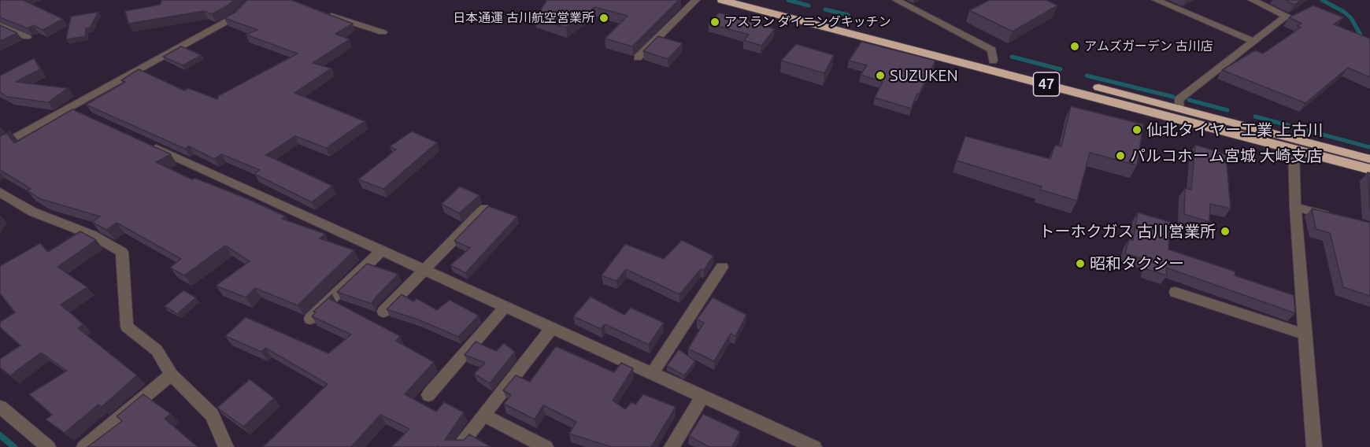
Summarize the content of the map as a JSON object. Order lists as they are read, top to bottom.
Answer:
{
  "streets": {
    "highway": ["47"]
  },
  "places": [
    "日本通運 古川航空営業所",
    "アスラン ダイニングキッチン",
    "アムズガーデン 古川店",
    "SUZUKEN",
    "仙北タイヤー工業 上古川",
    "パルコホーム宮城 大崎支店",
    "トーホクガス 古川営業所",
    "昭和タクシー"
  ]
}
